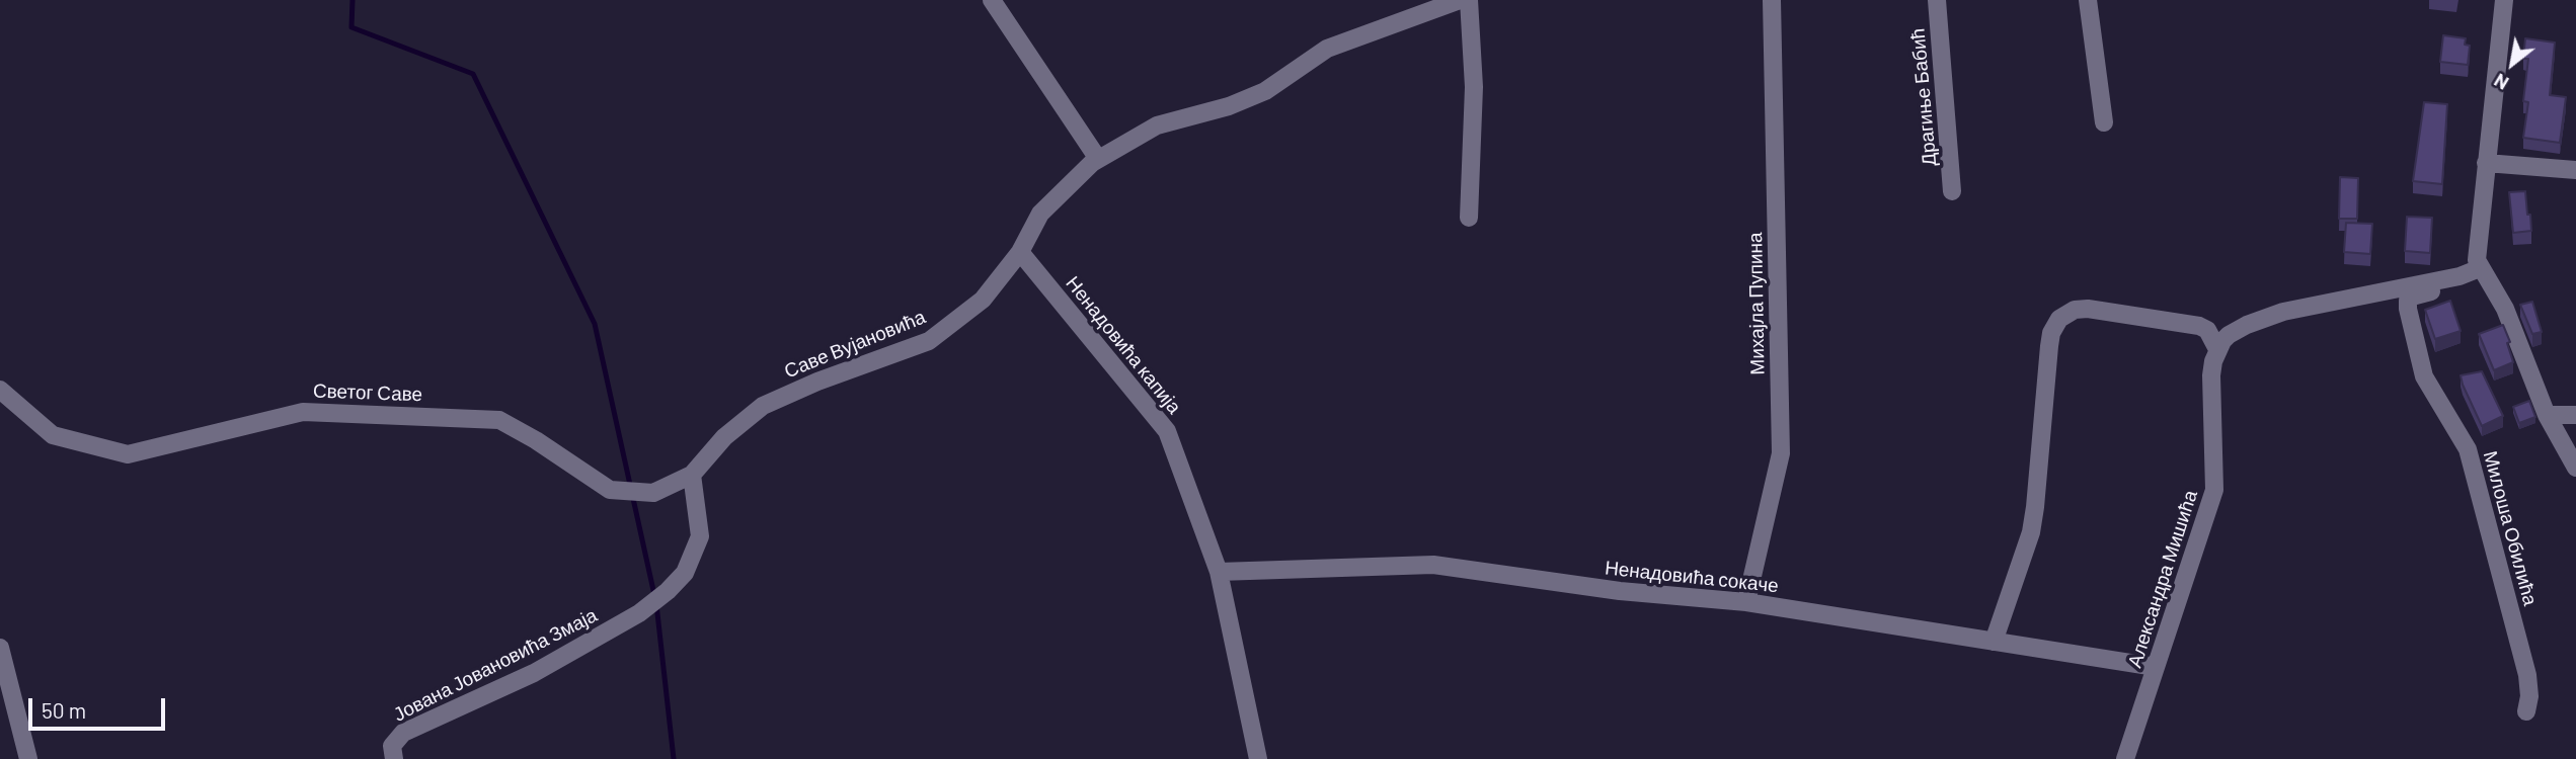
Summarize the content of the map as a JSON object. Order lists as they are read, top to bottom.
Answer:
{
  "streets": {
    "street": [
      "Драгиње Бабић",
      "Михајла Пупина",
      "Саве Вујановића",
      "Ненадовића капија",
      "Светог Саве",
      "Милоша Обилића",
      "Ненадовића сокаче",
      "Александра Мишића",
      "Јована Јовановића Змаја"
    ]
  },
  "crossings": [
    ["Михајла Пупина", "Ненадовића сокаче"],
    ["Саве Вујановића", "Ненадовића капија"],
    ["Саве Вујановића", "Светог Саве"],
    ["Саве Вујановића", "Јована Јовановића Змаја"],
    ["Ненадовића капија", "Ненадовића сокаче"],
    ["Ненадовића сокаче", "Александра Мишића"]
  ],
  "scale_bar": "50 m",
  "north": "bottom left"
}
